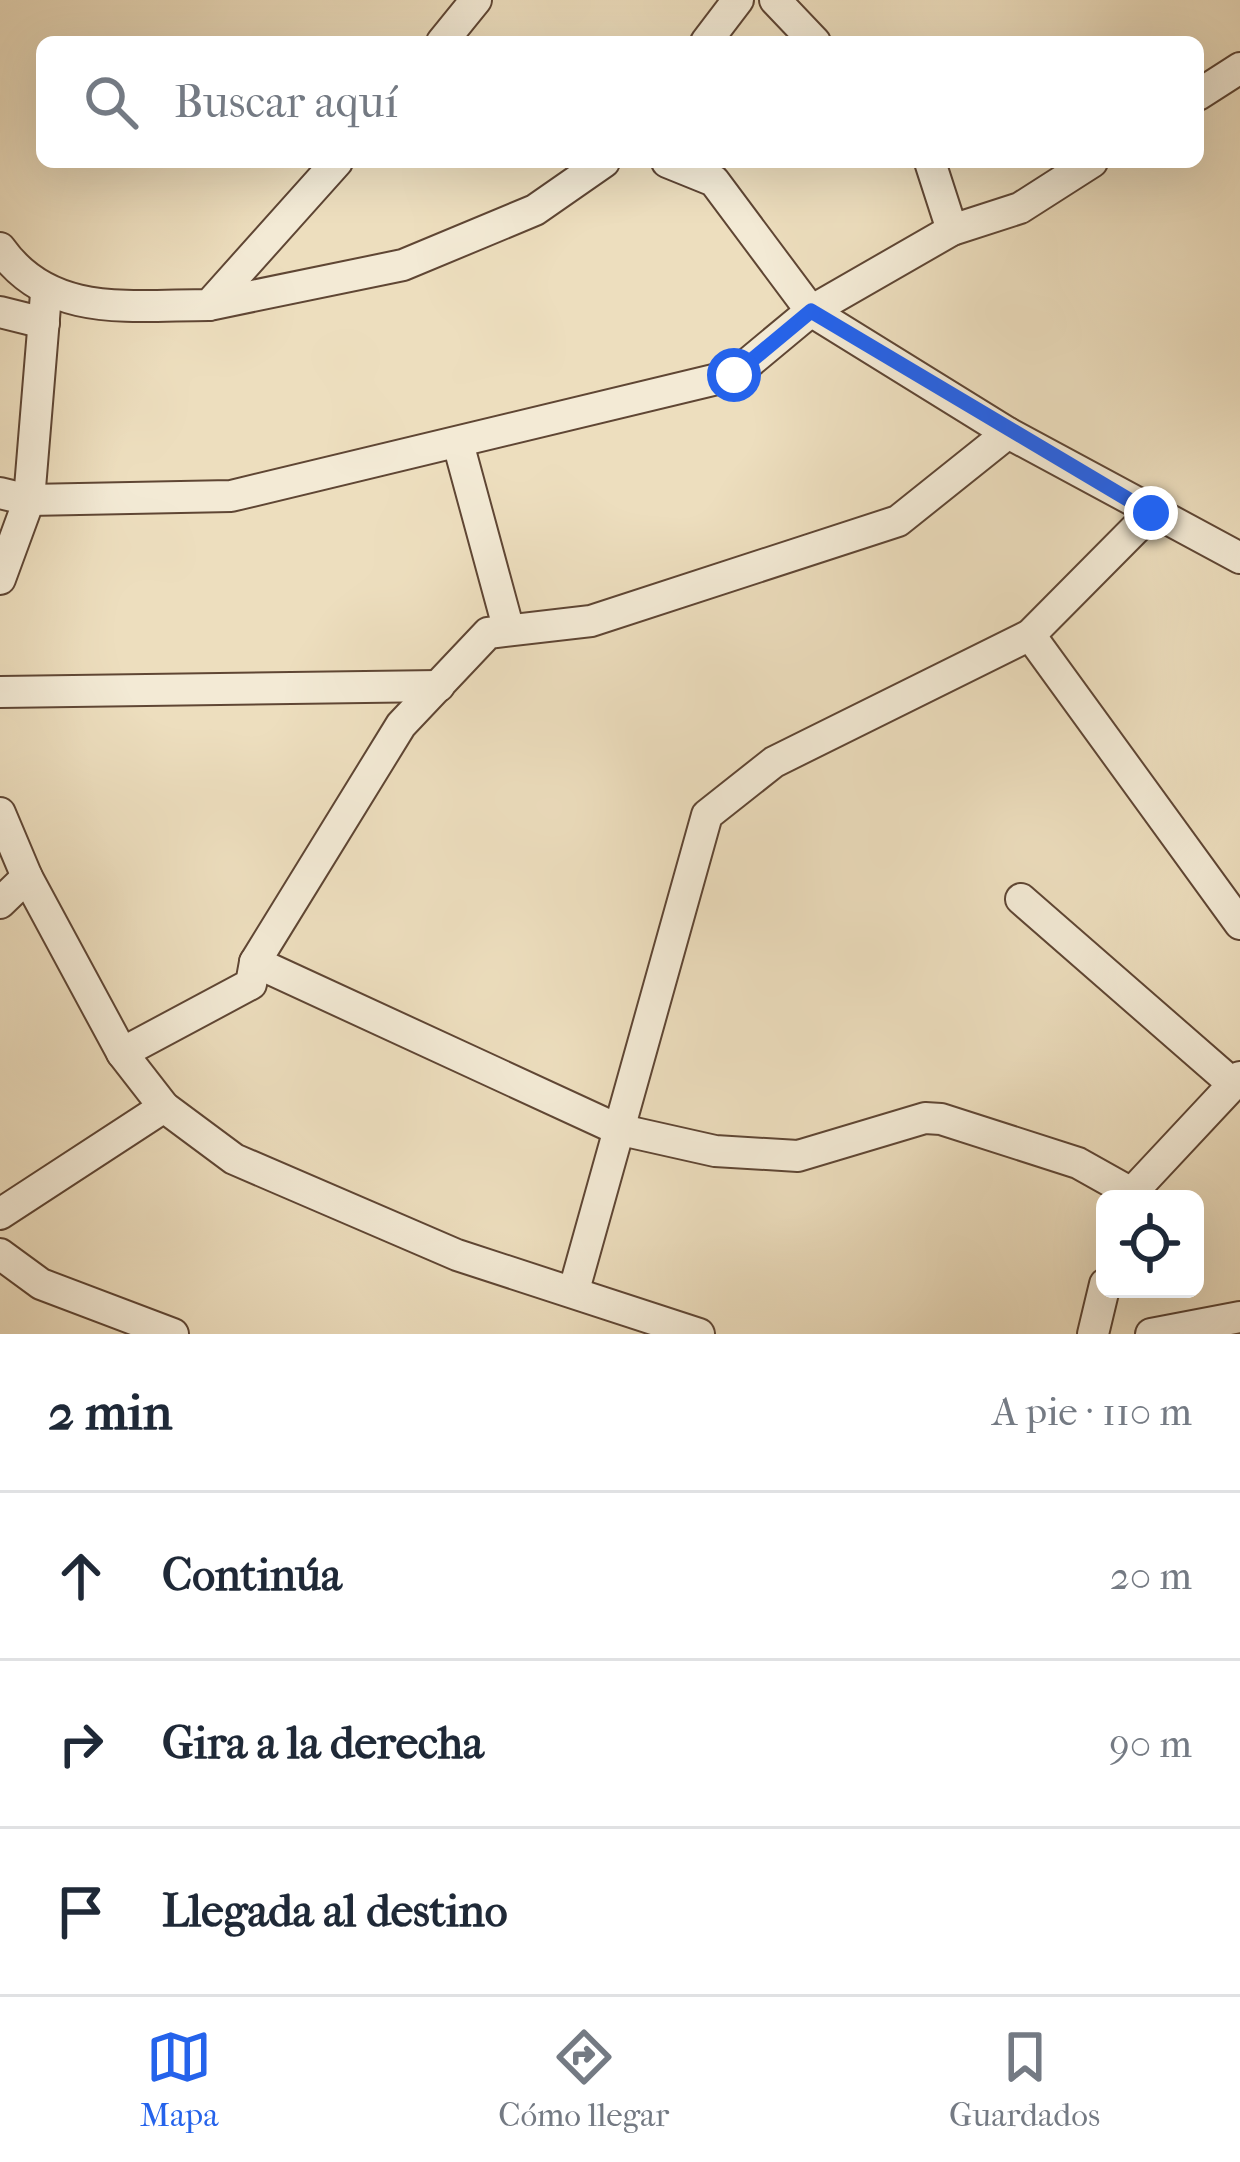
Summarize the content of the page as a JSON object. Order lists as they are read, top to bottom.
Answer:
{
  "page": {
    "search": "Buscar aquí",
    "heading": ["2 min", "A pie · 110 m"],
    "list": [
      ["Continúa", "20 m"],
      ["Gira a la derecha", "90 m"],
      "Llegada al destino"
    ],
    "nav": ["Mapa", "Cómo llegar", "Guardados"]
  }
}
